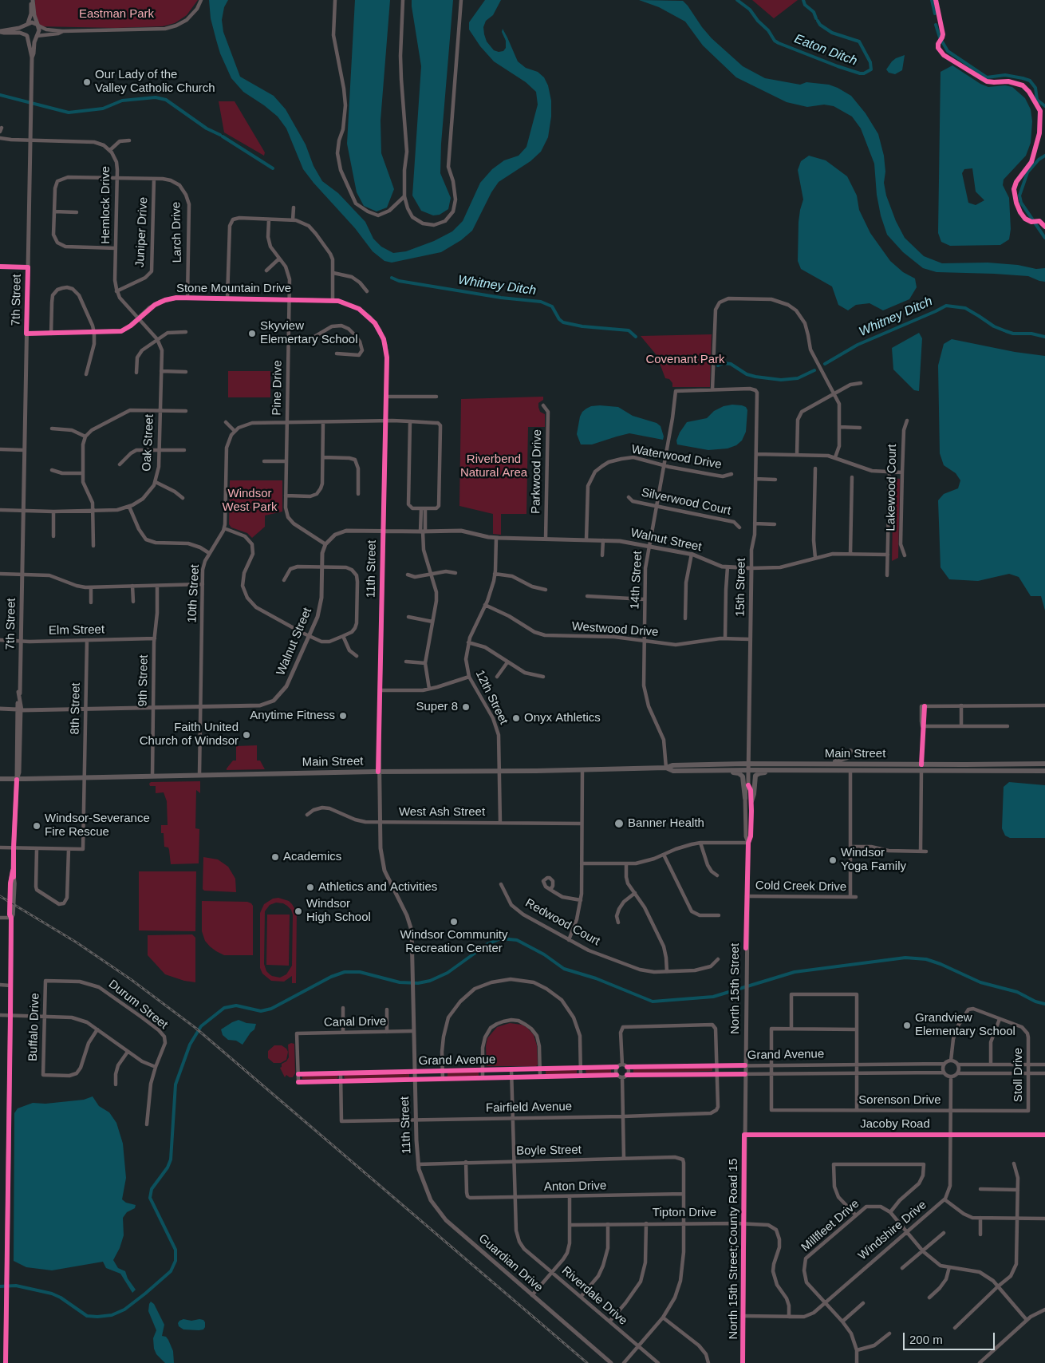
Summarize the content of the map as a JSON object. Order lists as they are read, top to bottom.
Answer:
{
  "streets": {
    "main road": ["7th Street", "Main Street"],
    "street": [
      "Hemlock Drive",
      "Juniper Drive",
      "Larch Drive",
      "Stone Mountain Drive",
      "Pine Drive",
      "Oak Street",
      "Waterwood Drive",
      "Parkwood Drive",
      "Lakewood Court",
      "Silverwood Court",
      "Walnut Street",
      "11th Street",
      "14th Street",
      "15th Street",
      "10th Street",
      "Westwood Drive",
      "Elm Street",
      "9th Street",
      "12th Street",
      "8th Street",
      "West Ash Street",
      "Cold Creek Drive",
      "Redwood Court",
      "North 15th Street",
      "Durum Street",
      "Canal Drive",
      "Buffalo Drive",
      "Grand Avenue",
      "Stoll Drive",
      "Sorenson Drive",
      "Fairfield Avenue",
      "Jacoby Road",
      "Boyle Street",
      "Anton Drive",
      "Tipton Drive",
      "Millfleet Drive",
      "Windshire Drive",
      "North 15th Street;County Road 15",
      "Guardian Drive",
      "Riverdale Drive"
    ]
  },
  "crossings": [
    ["Hemlock Drive", "Juniper Drive"],
    ["Hemlock Drive", "Larch Drive"],
    ["Hemlock Drive", "7th Street"],
    ["Juniper Drive", "Larch Drive"],
    ["Larch Drive", "Stone Mountain Drive"],
    ["Stone Mountain Drive", "7th Street"],
    ["Stone Mountain Drive", "Pine Drive"],
    ["Stone Mountain Drive", "Oak Street"],
    ["Stone Mountain Drive", "11th Street"],
    ["7th Street", "Oak Street"],
    ["7th Street", "Walnut Street"],
    ["7th Street", "Elm Street"],
    ["7th Street", "Main Street"],
    ["Pine Drive", "Walnut Street"],
    ["Waterwood Drive", "Walnut Street"],
    ["Waterwood Drive", "14th Street"],
    ["Parkwood Drive", "Walnut Street"],
    ["Silverwood Court", "14th Street"],
    ["Walnut Street", "11th Street"],
    ["Walnut Street", "14th Street"],
    ["Walnut Street", "15th Street"],
    ["Walnut Street", "10th Street"],
    ["Walnut Street", "9th Street"],
    ["Walnut Street", "12th Street"],
    ["Walnut Street", "8th Street"],
    ["11th Street", "Main Street"],
    ["11th Street", "West Ash Street"],
    ["11th Street", "Canal Drive"],
    ["11th Street", "Grand Avenue"],
    ["11th Street", "Fairfield Avenue"],
    ["11th Street", "Boyle Street"],
    ["11th Street", "Guardian Drive"],
    ["14th Street", "15th Street"],
    ["14th Street", "Westwood Drive"],
    ["14th Street", "Main Street"],
    ["15th Street", "Westwood Drive"],
    ["15th Street", "Main Street"],
    ["15th Street", "North 15th Street"],
    ["10th Street", "Main Street"],
    ["Westwood Drive", "12th Street"],
    ["Elm Street", "9th Street"],
    ["Elm Street", "8th Street"],
    ["9th Street", "Main Street"],
    ["12th Street", "Main Street"],
    ["12th Street", "West Ash Street"],
    ["8th Street", "Main Street"],
    ["Cold Creek Drive", "North 15th Street"],
    ["North 15th Street", "Grand Avenue"],
    ["North 15th Street", "Jacoby Road"],
    ["North 15th Street", "North 15th Street;County Road 15"],
    ["Durum Street", "Buffalo Drive"],
    ["Canal Drive", "Grand Avenue"],
    ["Grand Avenue", "Stoll Drive"],
    ["Grand Avenue", "Sorenson Drive"],
    ["Grand Avenue", "Fairfield Avenue"],
    ["Grand Avenue", "Windshire Drive"],
    ["Stoll Drive", "Sorenson Drive"],
    ["Stoll Drive", "Windshire Drive"],
    ["Sorenson Drive", "Windshire Drive"],
    ["Jacoby Road", "Windshire Drive"],
    ["Jacoby Road", "North 15th Street;County Road 15"],
    ["Boyle Street", "Anton Drive"],
    ["Boyle Street", "Guardian Drive"],
    ["Anton Drive", "Riverdale Drive"],
    ["Tipton Drive", "Windshire Drive"],
    ["Tipton Drive", "North 15th Street;County Road 15"],
    ["Millfleet Drive", "Windshire Drive"],
    ["Windshire Drive", "North 15th Street;County Road 15"]
  ],
  "water": ["Eaton Ditch", "Whitney Ditch"],
  "parks": [
    "Eastman Park",
    "Covenant Park",
    "Riverbend Natural Area",
    "Windsor West Park"
  ],
  "places": [
    "Our Lady of the Valley Catholic Church",
    "Skyview Elemertary School",
    "Super 8",
    "Anytime Fitness",
    "Onyx Athletics",
    "Faith United Church of Windsor",
    "Banner Health",
    "Windsor-Severance Fire Rescue",
    "Academics",
    "Windsor Yoga Family",
    "Athletics and Activities",
    "Windsor High School",
    "Windsor Community Recreation Center",
    "Grandview Elementary School"
  ],
  "scale_bar": "200 m"
}
